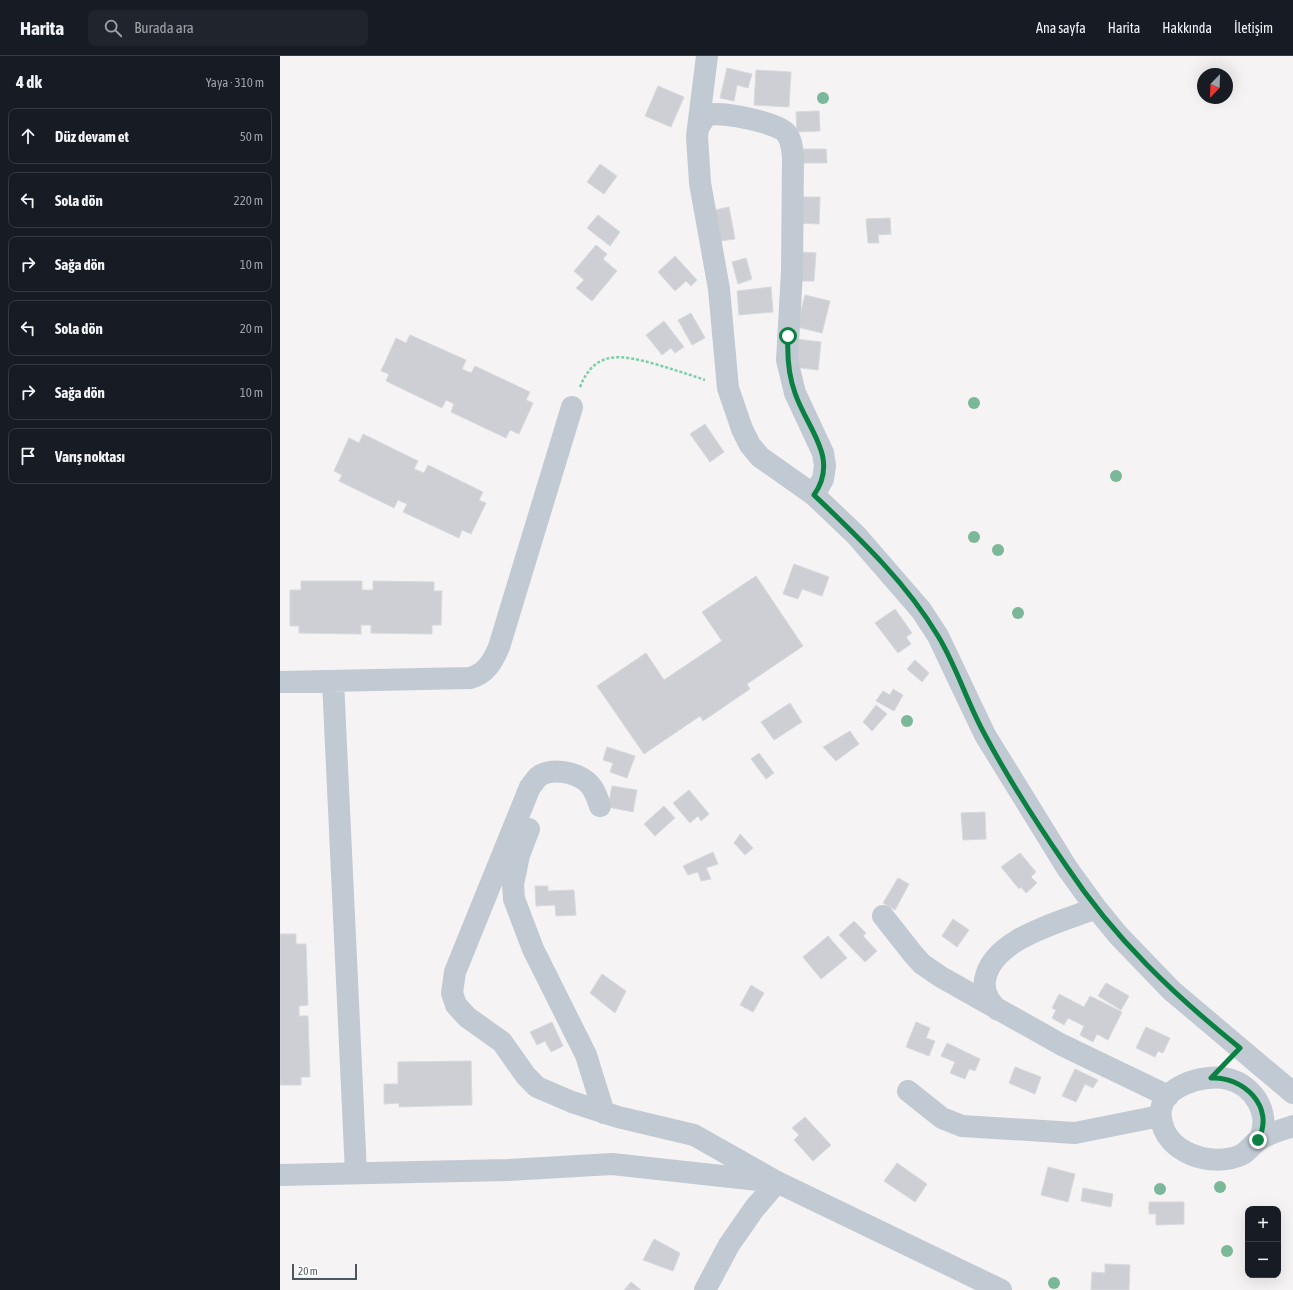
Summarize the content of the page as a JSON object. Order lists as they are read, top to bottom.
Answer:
{
  "scale_bar": "20 m",
  "north": "bottom left",
  "page": {
    "header": "Harita",
    "search": "Burada ara",
    "nav": [
      "Ana sayfa",
      "Harita",
      "Hakkında",
      "İletişim"
    ],
    "heading": ["4 dk", "Yaya · 310 m"],
    "list": [
      ["Düz devam et", "50 m"],
      ["Sola dön", "220 m"],
      ["Sağa dön", "10 m"],
      ["Sola dön", "20 m"],
      ["Sağa dön", "10 m"],
      "Varış noktası"
    ],
    "map_buttons": ["+", "−"],
    "scale": "20 m"
  }
}
